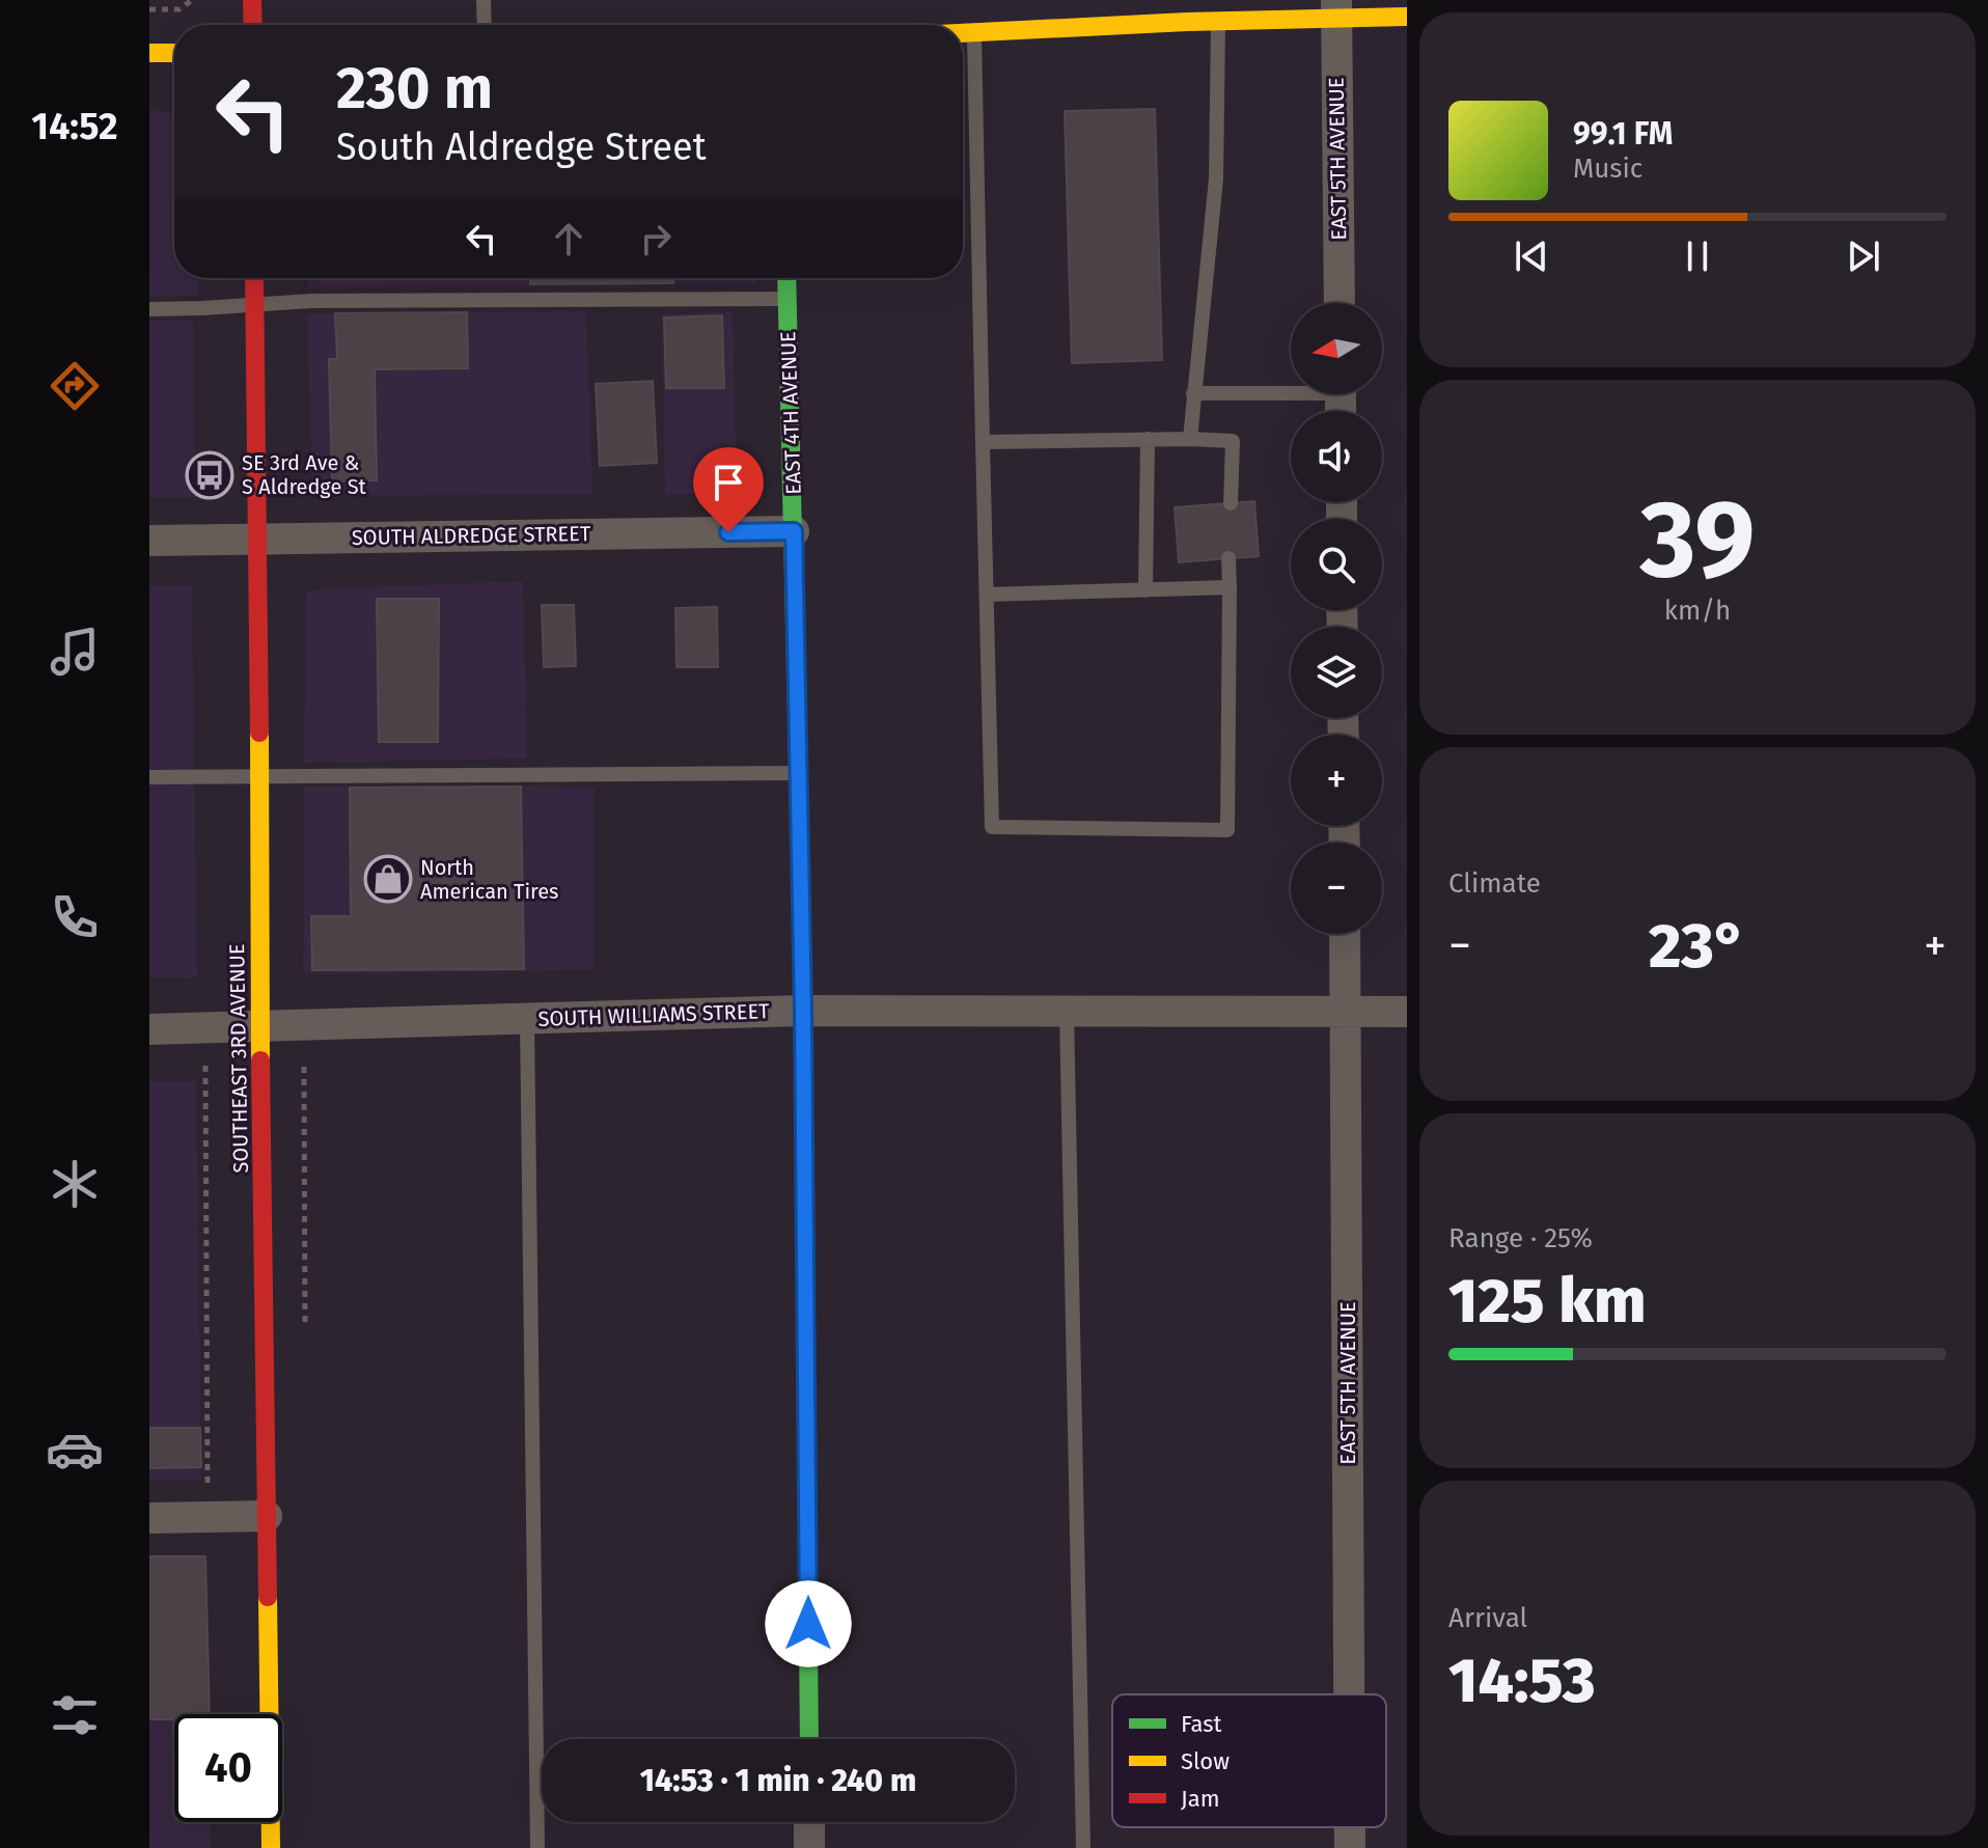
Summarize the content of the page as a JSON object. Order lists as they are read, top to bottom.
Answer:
{
  "streets": {
    "main road": ["EAST 4TH AVENUE", "SOUTHEAST 3RD AVENUE"],
    "street": ["EAST 5TH AVENUE", "SOUTH ALDREDGE STREET", "SOUTH WILLIAMS STREET"]
  },
  "crossings": [
    ["EAST 5TH AVENUE", "SOUTH WILLIAMS STREET"],
    ["EAST 4TH AVENUE", "SOUTH ALDREDGE STREET"],
    ["EAST 4TH AVENUE", "SOUTH WILLIAMS STREET"],
    ["SOUTH ALDREDGE STREET", "SOUTHEAST 3RD AVENUE"],
    ["SOUTH WILLIAMS STREET", "SOUTHEAST 3RD AVENUE"]
  ],
  "places": {
    "bus stop": ["SE 3rd Ave & S Aldredge St"],
    "shop": ["North American Tires"]
  },
  "legend": ["Fast", "Slow", "Jam"],
  "north": "left",
  "page": {
    "tabs": "14:52",
    "turn": ["230 m", "South Aldredge Street"],
    "song": ["99.1 FM", "Music"],
    "map_buttons": ["+", "−"],
    "tile": [
      ["39", "km/h"],
      "Climate",
      ["Range · 25%", "125 km"],
      ["Arrival", "14:53"]
    ],
    "heat": ["−", "23°", "+"],
    "limit": "40",
    "trip": "14:53 · 1 min · 240 m"
  }
}
